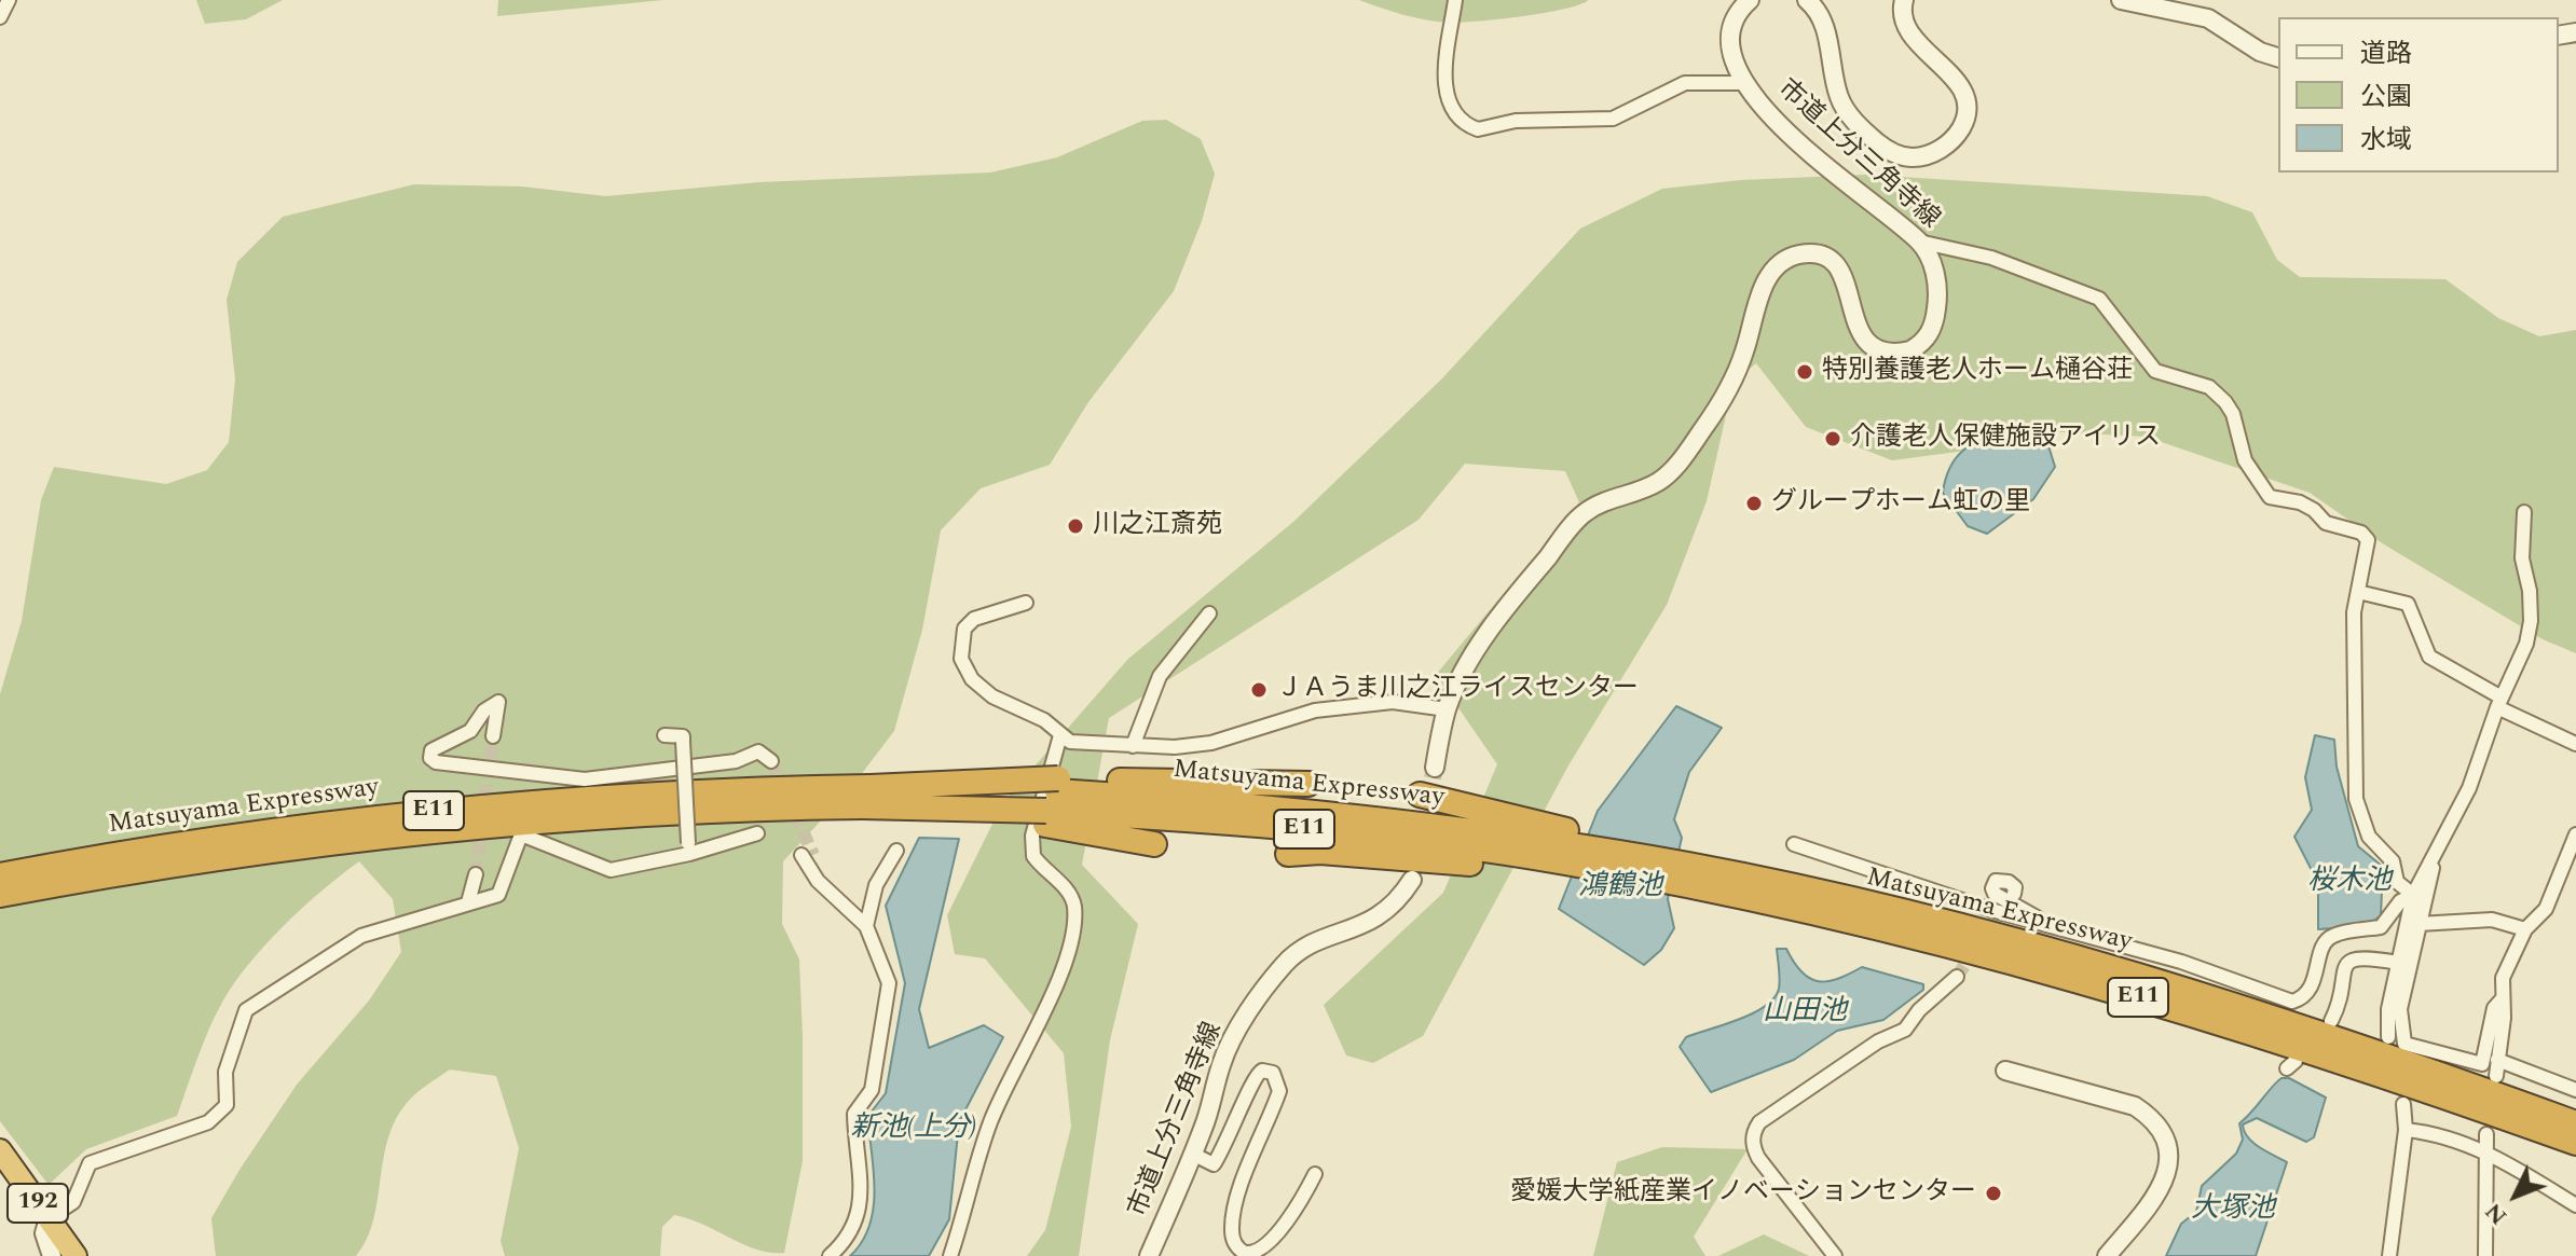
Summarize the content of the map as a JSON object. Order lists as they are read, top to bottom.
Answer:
{
  "streets": {
    "highway": ["Matsuyama Expressway", "E11", "192"],
    "street": ["市道上分三角寺線"]
  },
  "water": [
    "桜木池",
    "鴻鶴池",
    "山田池",
    "新池(上分)",
    "大塚池"
  ],
  "places": [
    "特別養護老人ホーム樋谷荘",
    "介護老人保健施設アイリス",
    "グループホーム虹の里",
    "川之江斎苑",
    "ＪＡうま川之江ライスセンター",
    "愛媛大学紙産業イノベーションセンター"
  ],
  "legend": ["道路", "公園", "水域"],
  "north": "bottom left"
}
